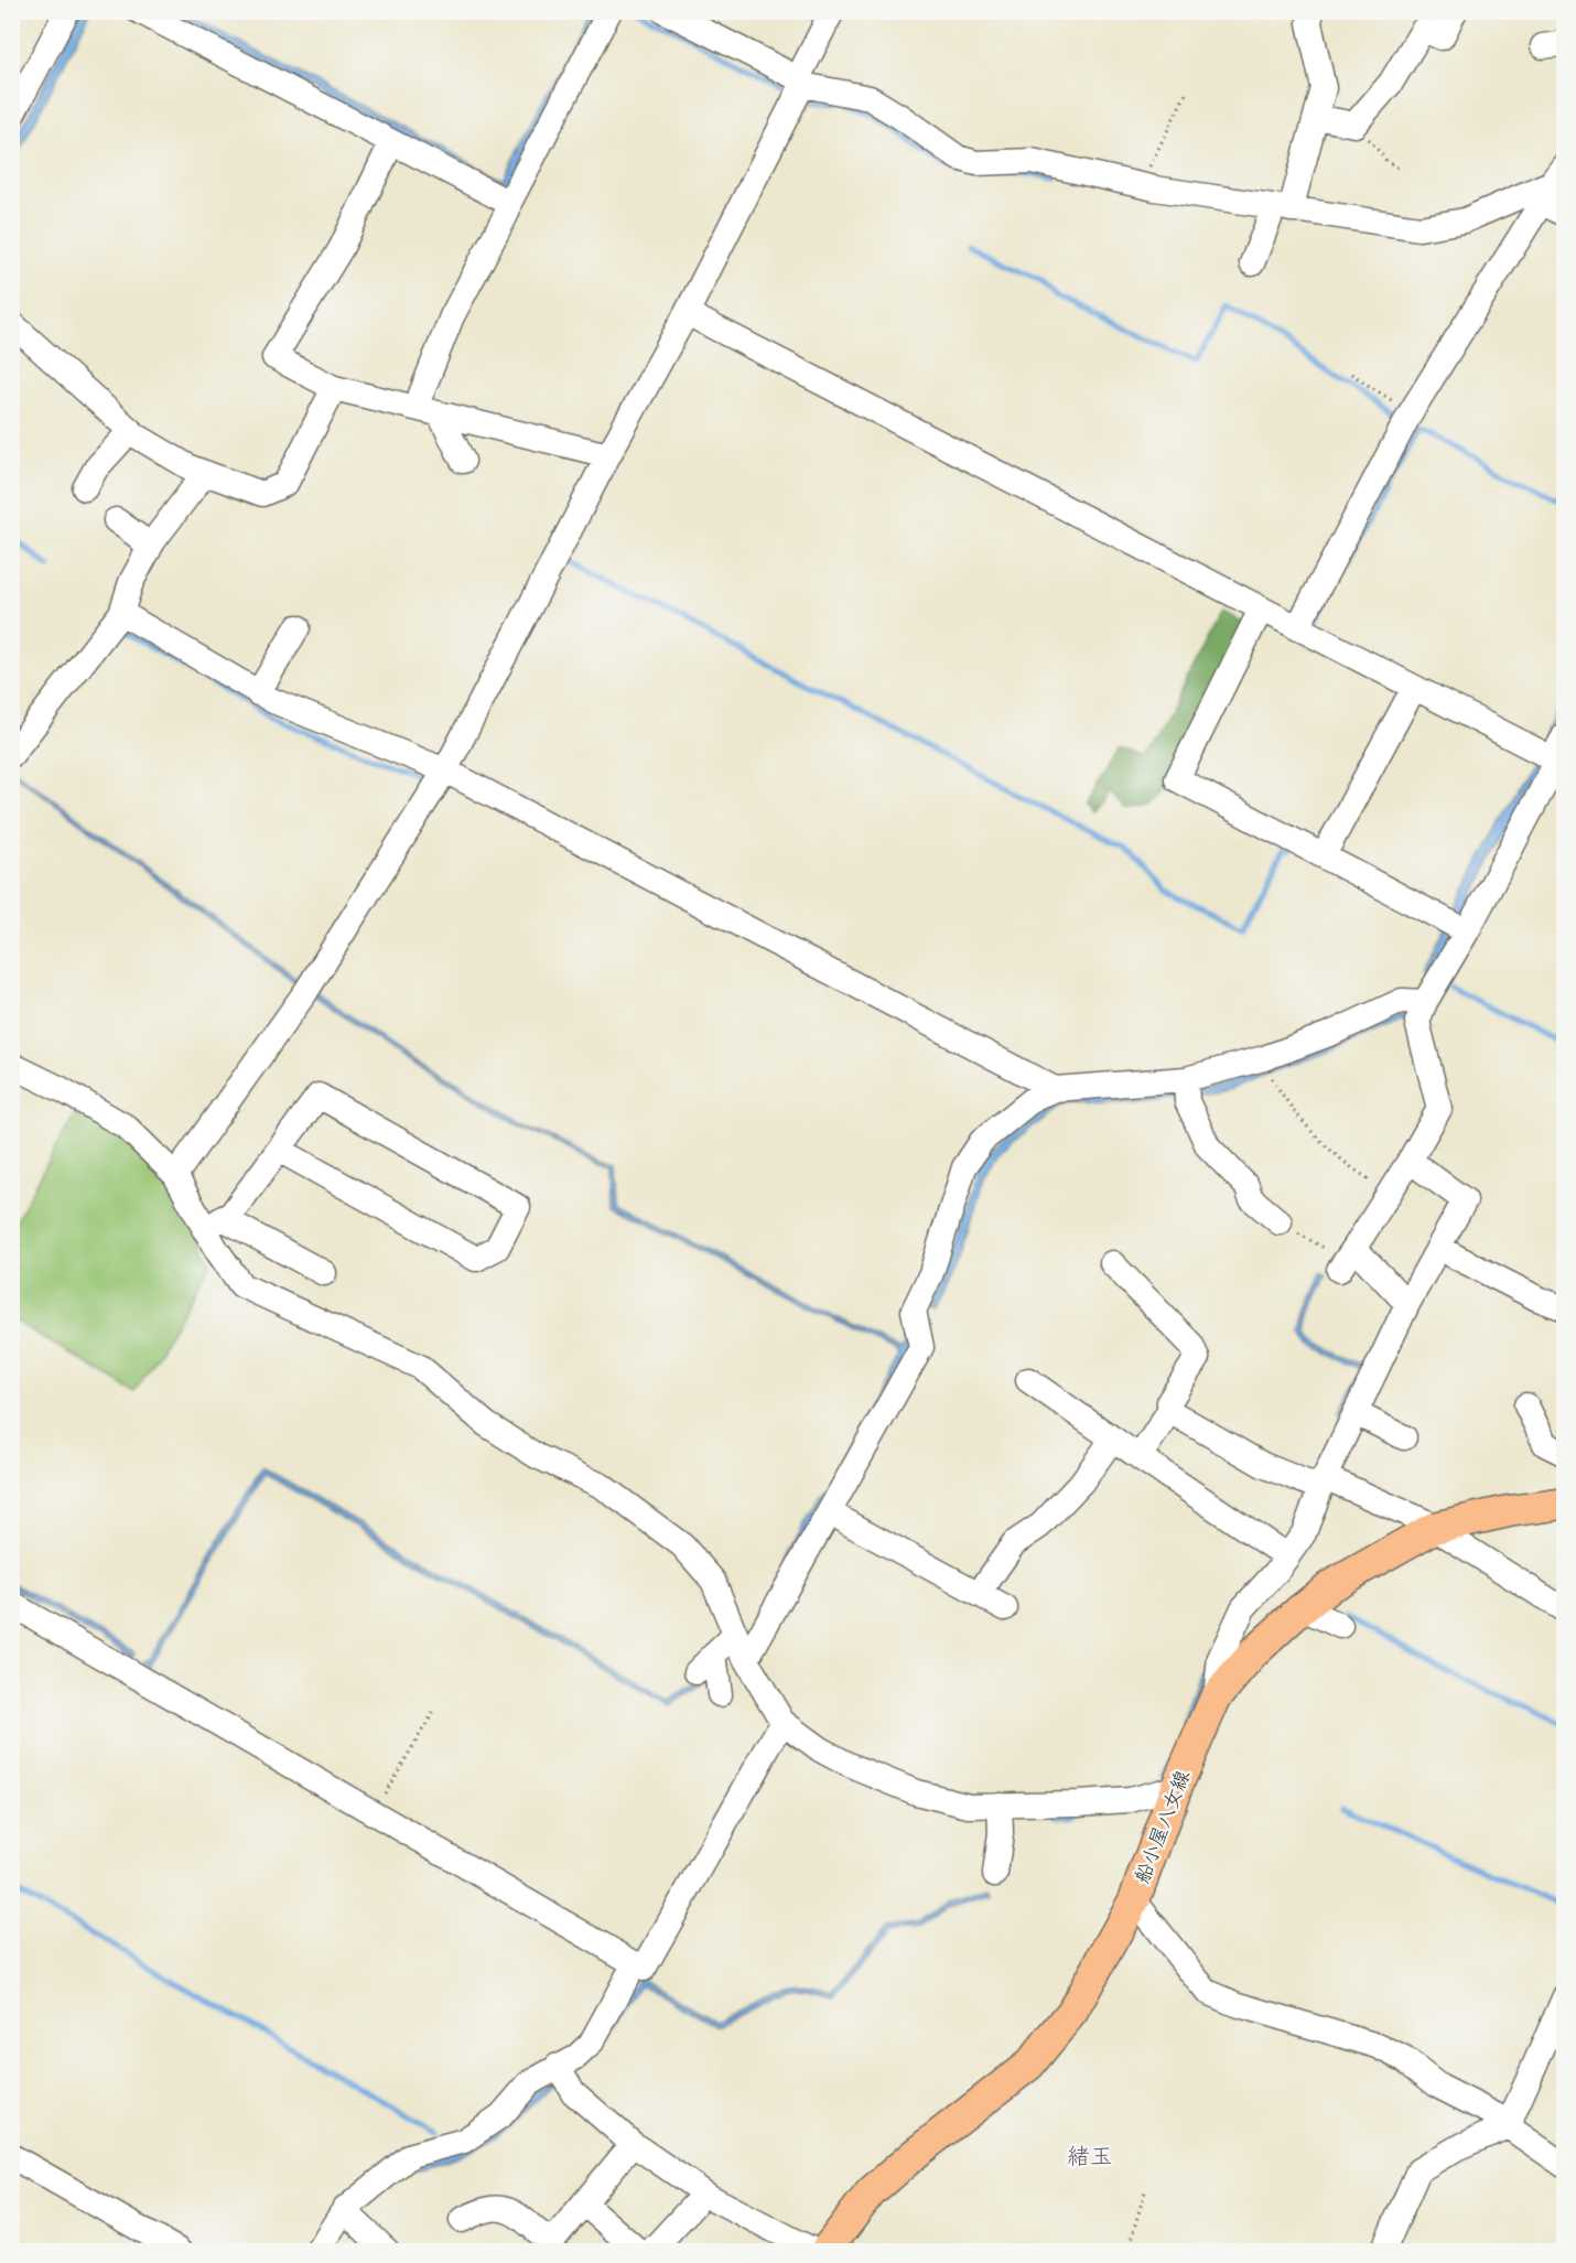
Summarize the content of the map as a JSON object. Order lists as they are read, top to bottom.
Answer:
{
  "streets": {
    "main road": ["船小屋八女線"]
  },
  "districts": ["緒玉"]
}
